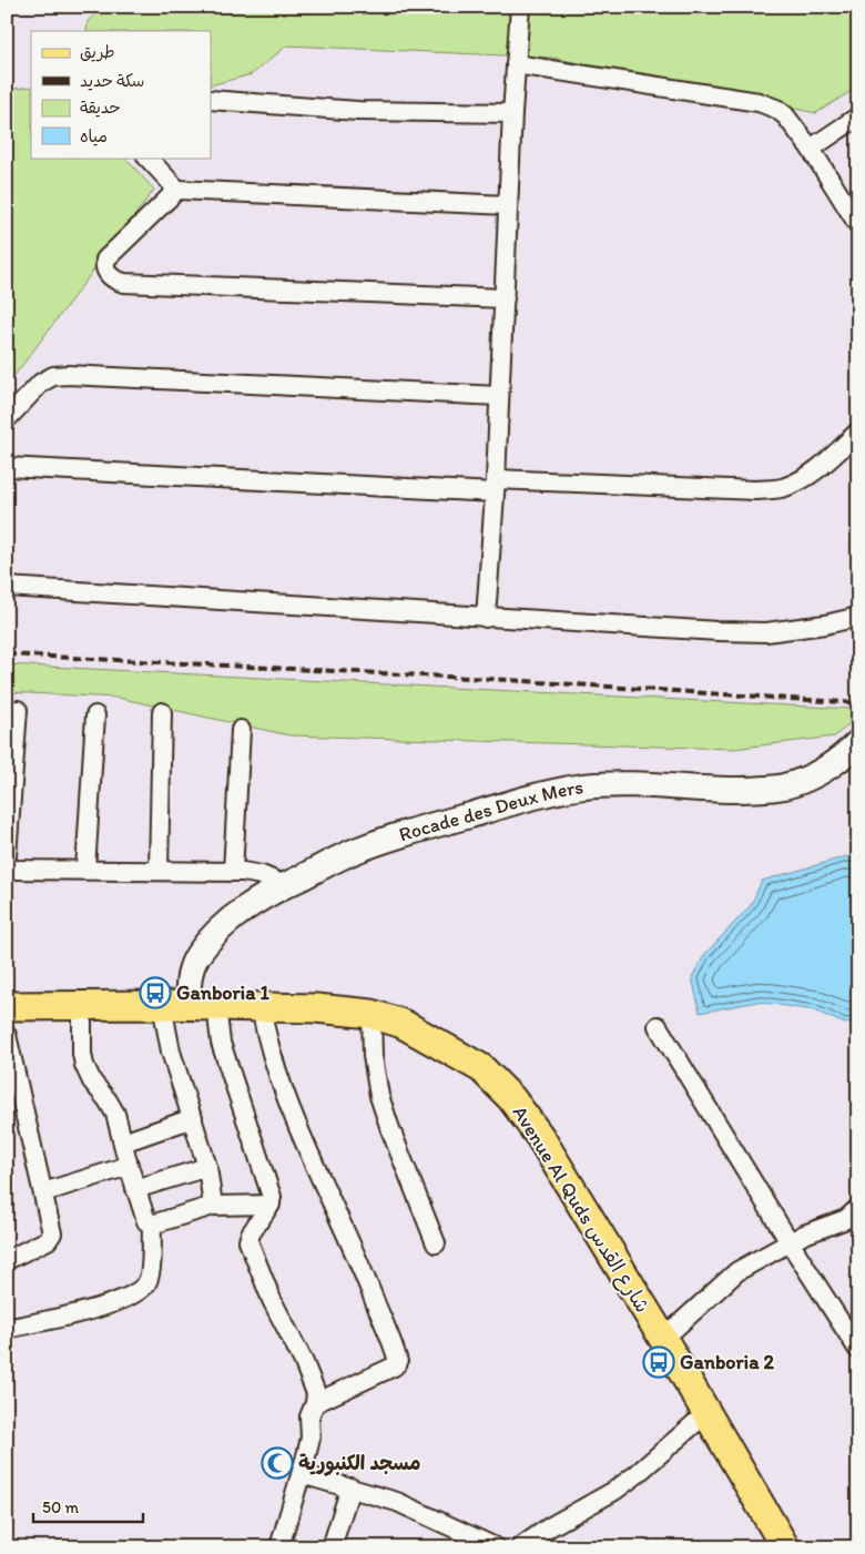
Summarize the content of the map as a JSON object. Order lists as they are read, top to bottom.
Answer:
{
  "streets": {
    "main road": ["Rocade des Deux Mers", "Avenue Al Quds شارع القدس"]
  },
  "crossings": [
    ["Rocade des Deux Mers", "Avenue Al Quds شارع القدس"]
  ],
  "places": {
    "bus stop": ["Ganboria 1", "Ganboria 2"],
    "mosque": ["مسجد الكنبورية"]
  },
  "legend": [
    "طريق",
    "سكة حديد",
    "حديقة",
    "مياه"
  ],
  "scale_bar": "50 m"
}
